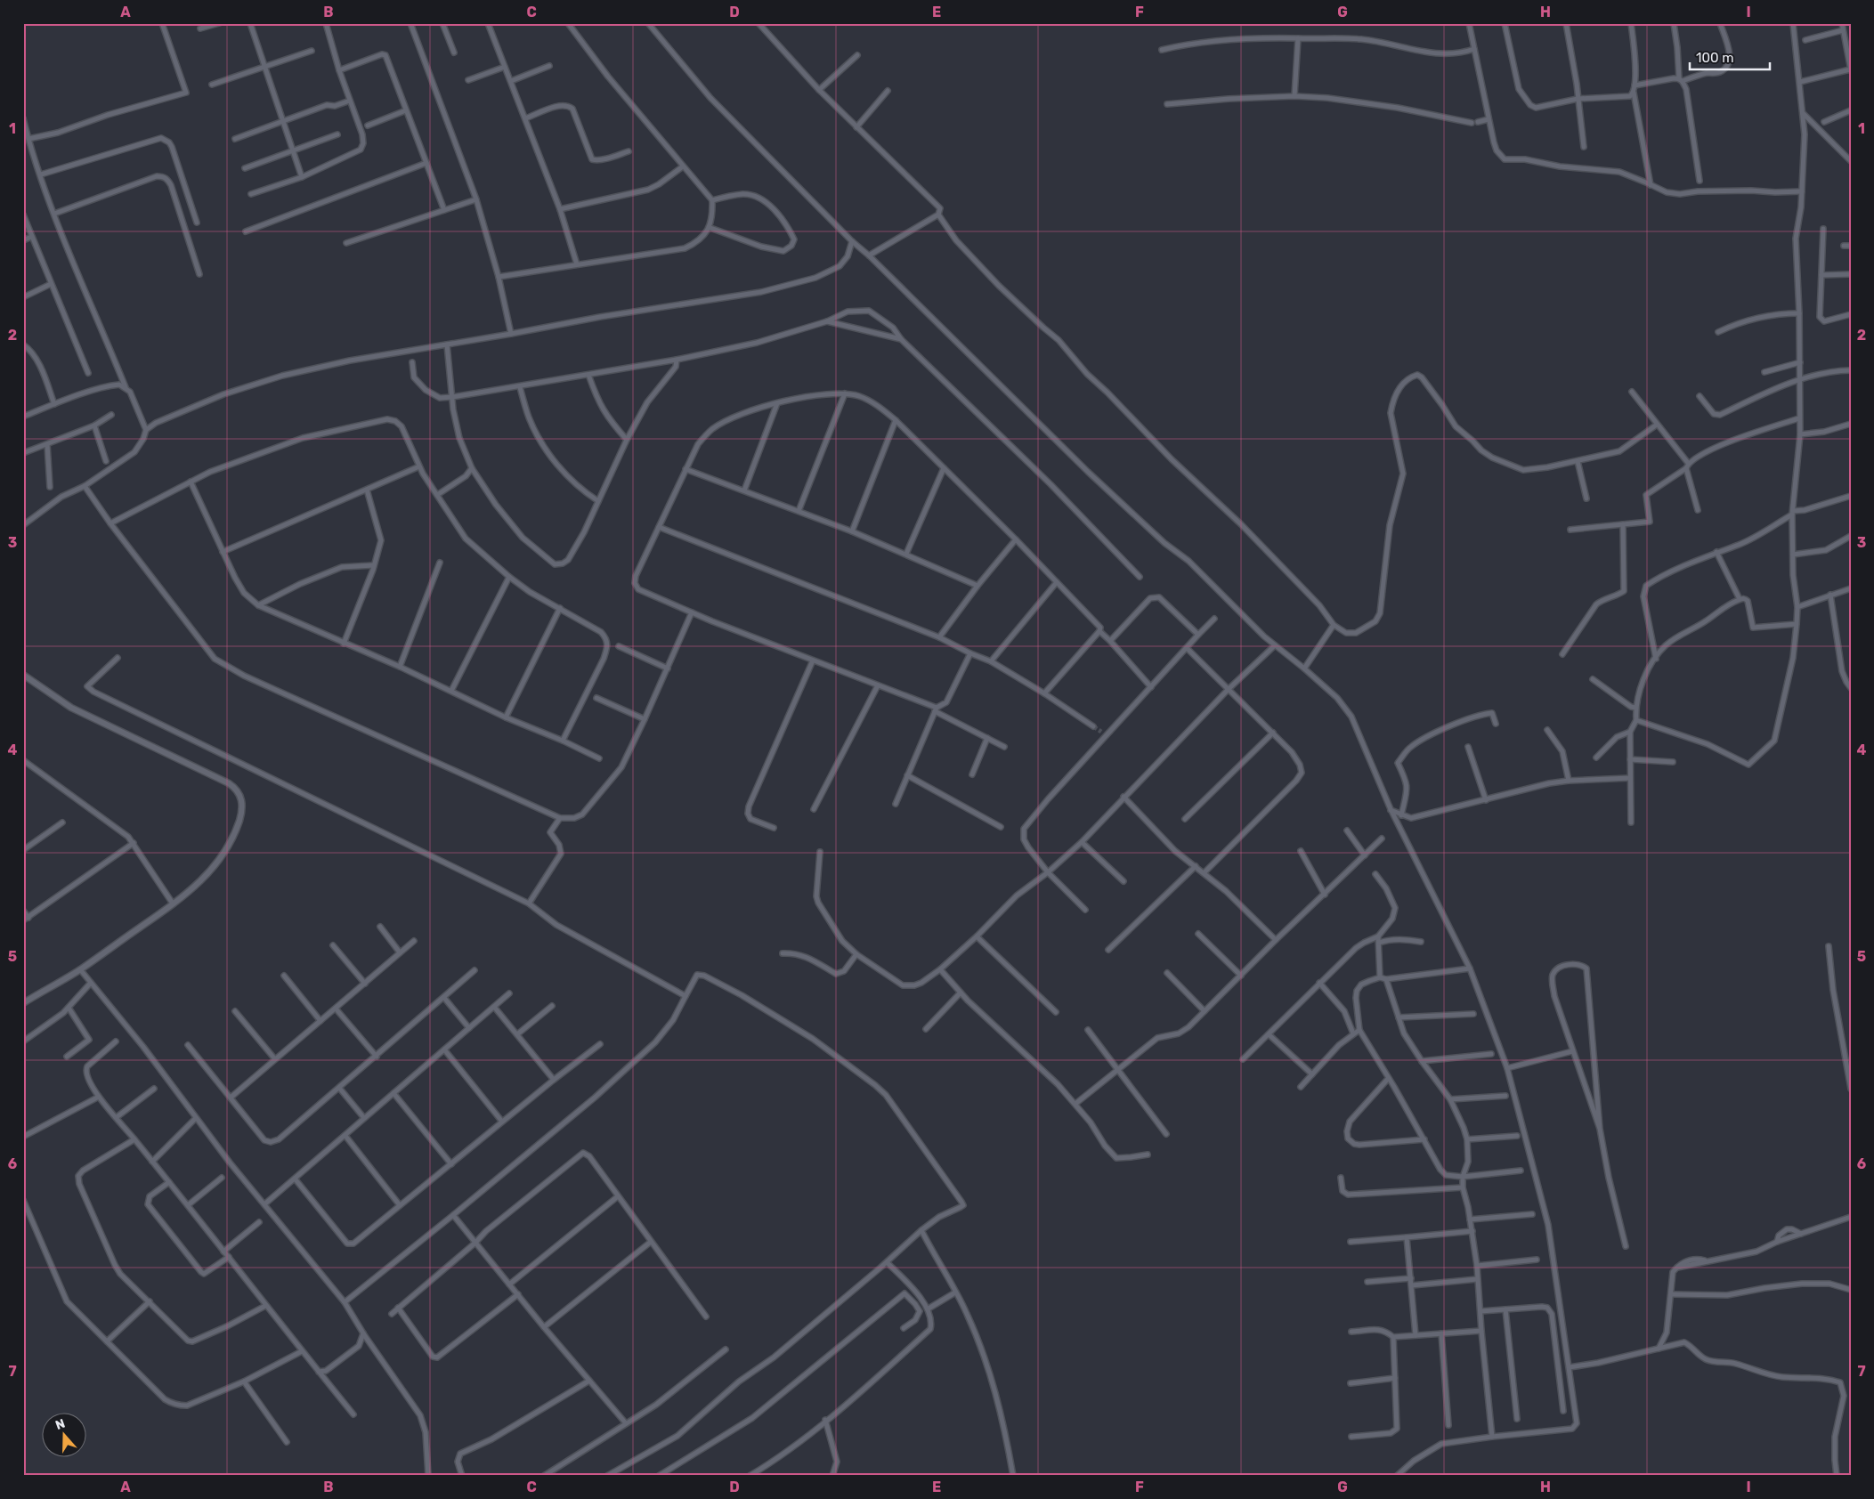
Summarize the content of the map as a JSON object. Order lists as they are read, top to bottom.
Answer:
{
  "scale_bar": "100 m",
  "north": "top",
  "grid": {
    "columns": [
      "A",
      "B",
      "C",
      "D",
      "E",
      "F",
      "G",
      "H",
      "I"
    ],
    "rows": [
      "1",
      "2",
      "3",
      "4",
      "5",
      "6",
      "7"
    ]
  }
}
